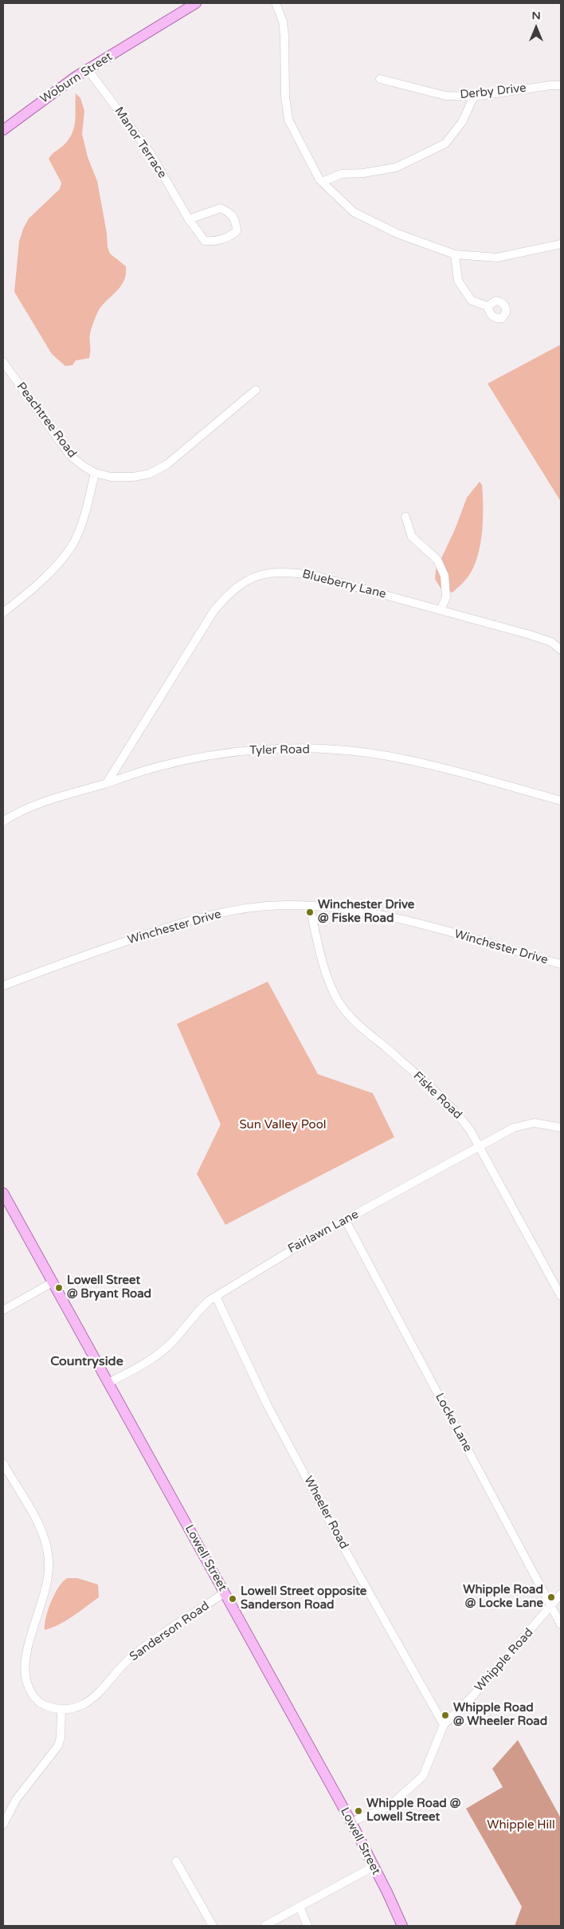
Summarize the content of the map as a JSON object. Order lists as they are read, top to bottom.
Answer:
{
  "streets": {
    "main road": ["Woburn Street", "Lowell Street"],
    "street": [
      "Derby Drive",
      "Manor Terrace",
      "Peachtree Road",
      "Blueberry Lane",
      "Tyler Road",
      "Winchester Drive",
      "Fiske Road",
      "Fairlawn Lane",
      "Locke Lane",
      "Wheeler Road",
      "Sanderson Road",
      "Whipple Road"
    ]
  },
  "crossings": [
    ["Woburn Street", "Manor Terrace"],
    ["Blueberry Lane", "Tyler Road"],
    ["Winchester Drive", "Fiske Road"],
    ["Fiske Road", "Fairlawn Lane"],
    ["Fairlawn Lane", "Locke Lane"],
    ["Fairlawn Lane", "Wheeler Road"],
    ["Fairlawn Lane", "Lowell Street"],
    ["Locke Lane", "Whipple Road"],
    ["Wheeler Road", "Whipple Road"],
    ["Lowell Street", "Sanderson Road"],
    ["Lowell Street", "Whipple Road"]
  ],
  "districts": ["Countryside"],
  "parks": ["Sun Valley Pool", "Whipple Hill"],
  "places": [
    "Winchester Drive @ Fiske Road",
    "Lowell Street @ Bryant Road",
    "Whipple Road @ Locke Lane",
    "Lowell Street opposite Sanderson Road",
    "Whipple Road @ Wheeler Road",
    "Whipple Road @ Lowell Street"
  ],
  "north": "top"
}
